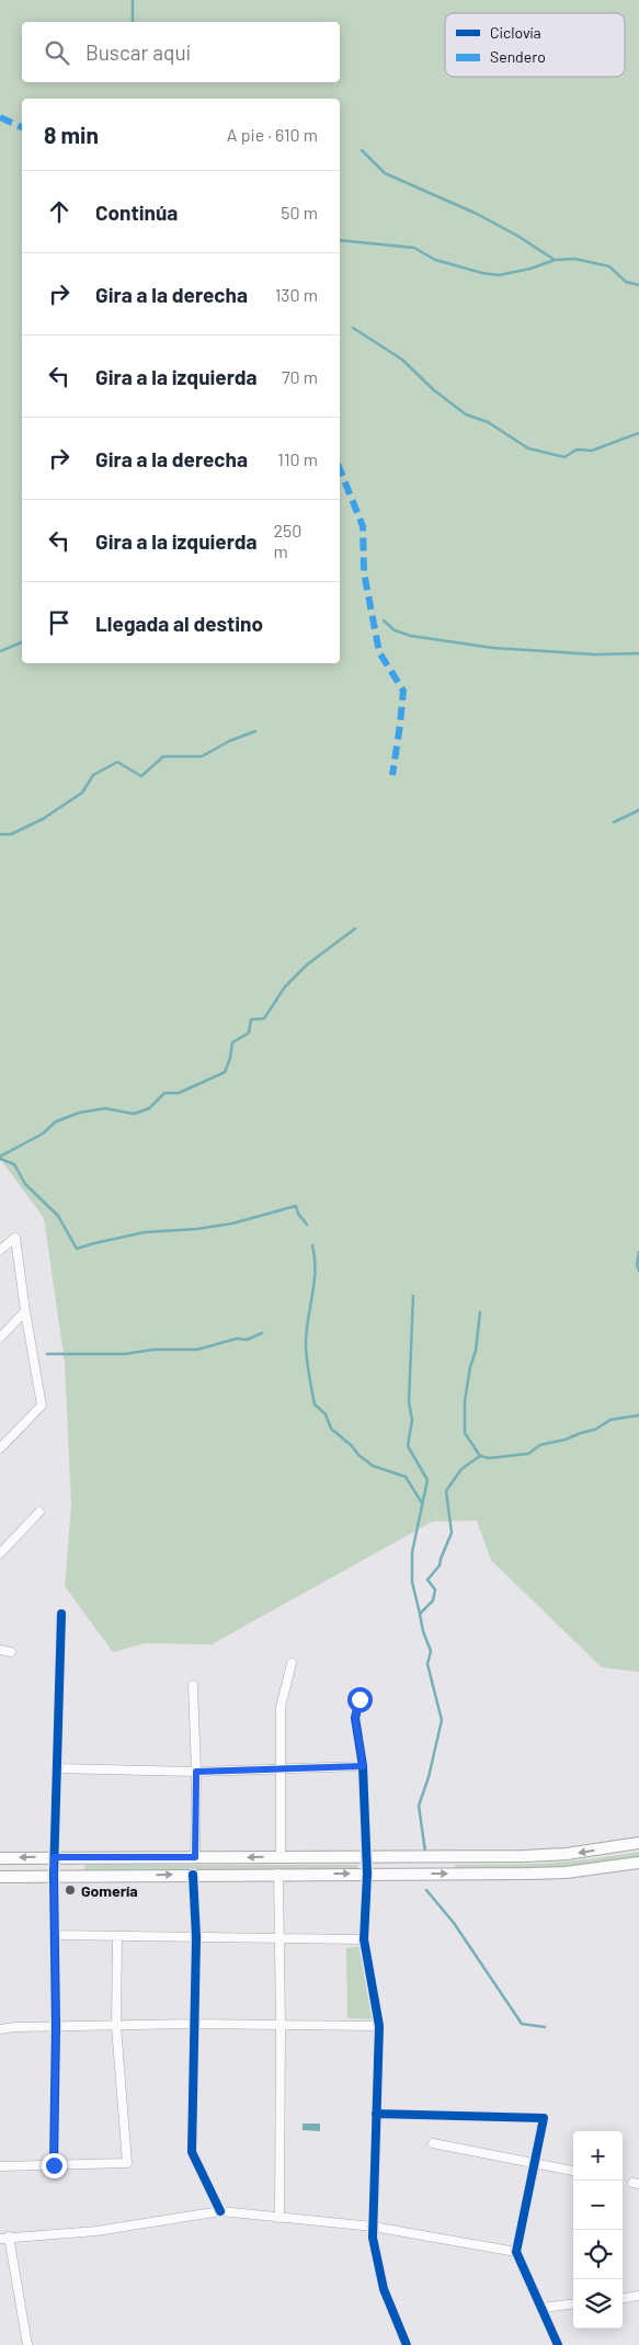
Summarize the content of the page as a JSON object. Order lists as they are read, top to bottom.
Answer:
{
  "places": ["Gomería"],
  "legend": ["Ciclovía", "Sendero"],
  "page": {
    "search": "Buscar aquí",
    "heading": ["8 min", "A pie · 610 m"],
    "list": [
      ["Continúa", "50 m"],
      ["Gira a la derecha", "130 m"],
      ["Gira a la izquierda", "70 m"],
      ["Gira a la derecha", "110 m"],
      ["Gira a la izquierda", "250 m"],
      "Llegada al destino"
    ],
    "map_buttons": ["+", "−"]
  }
}
